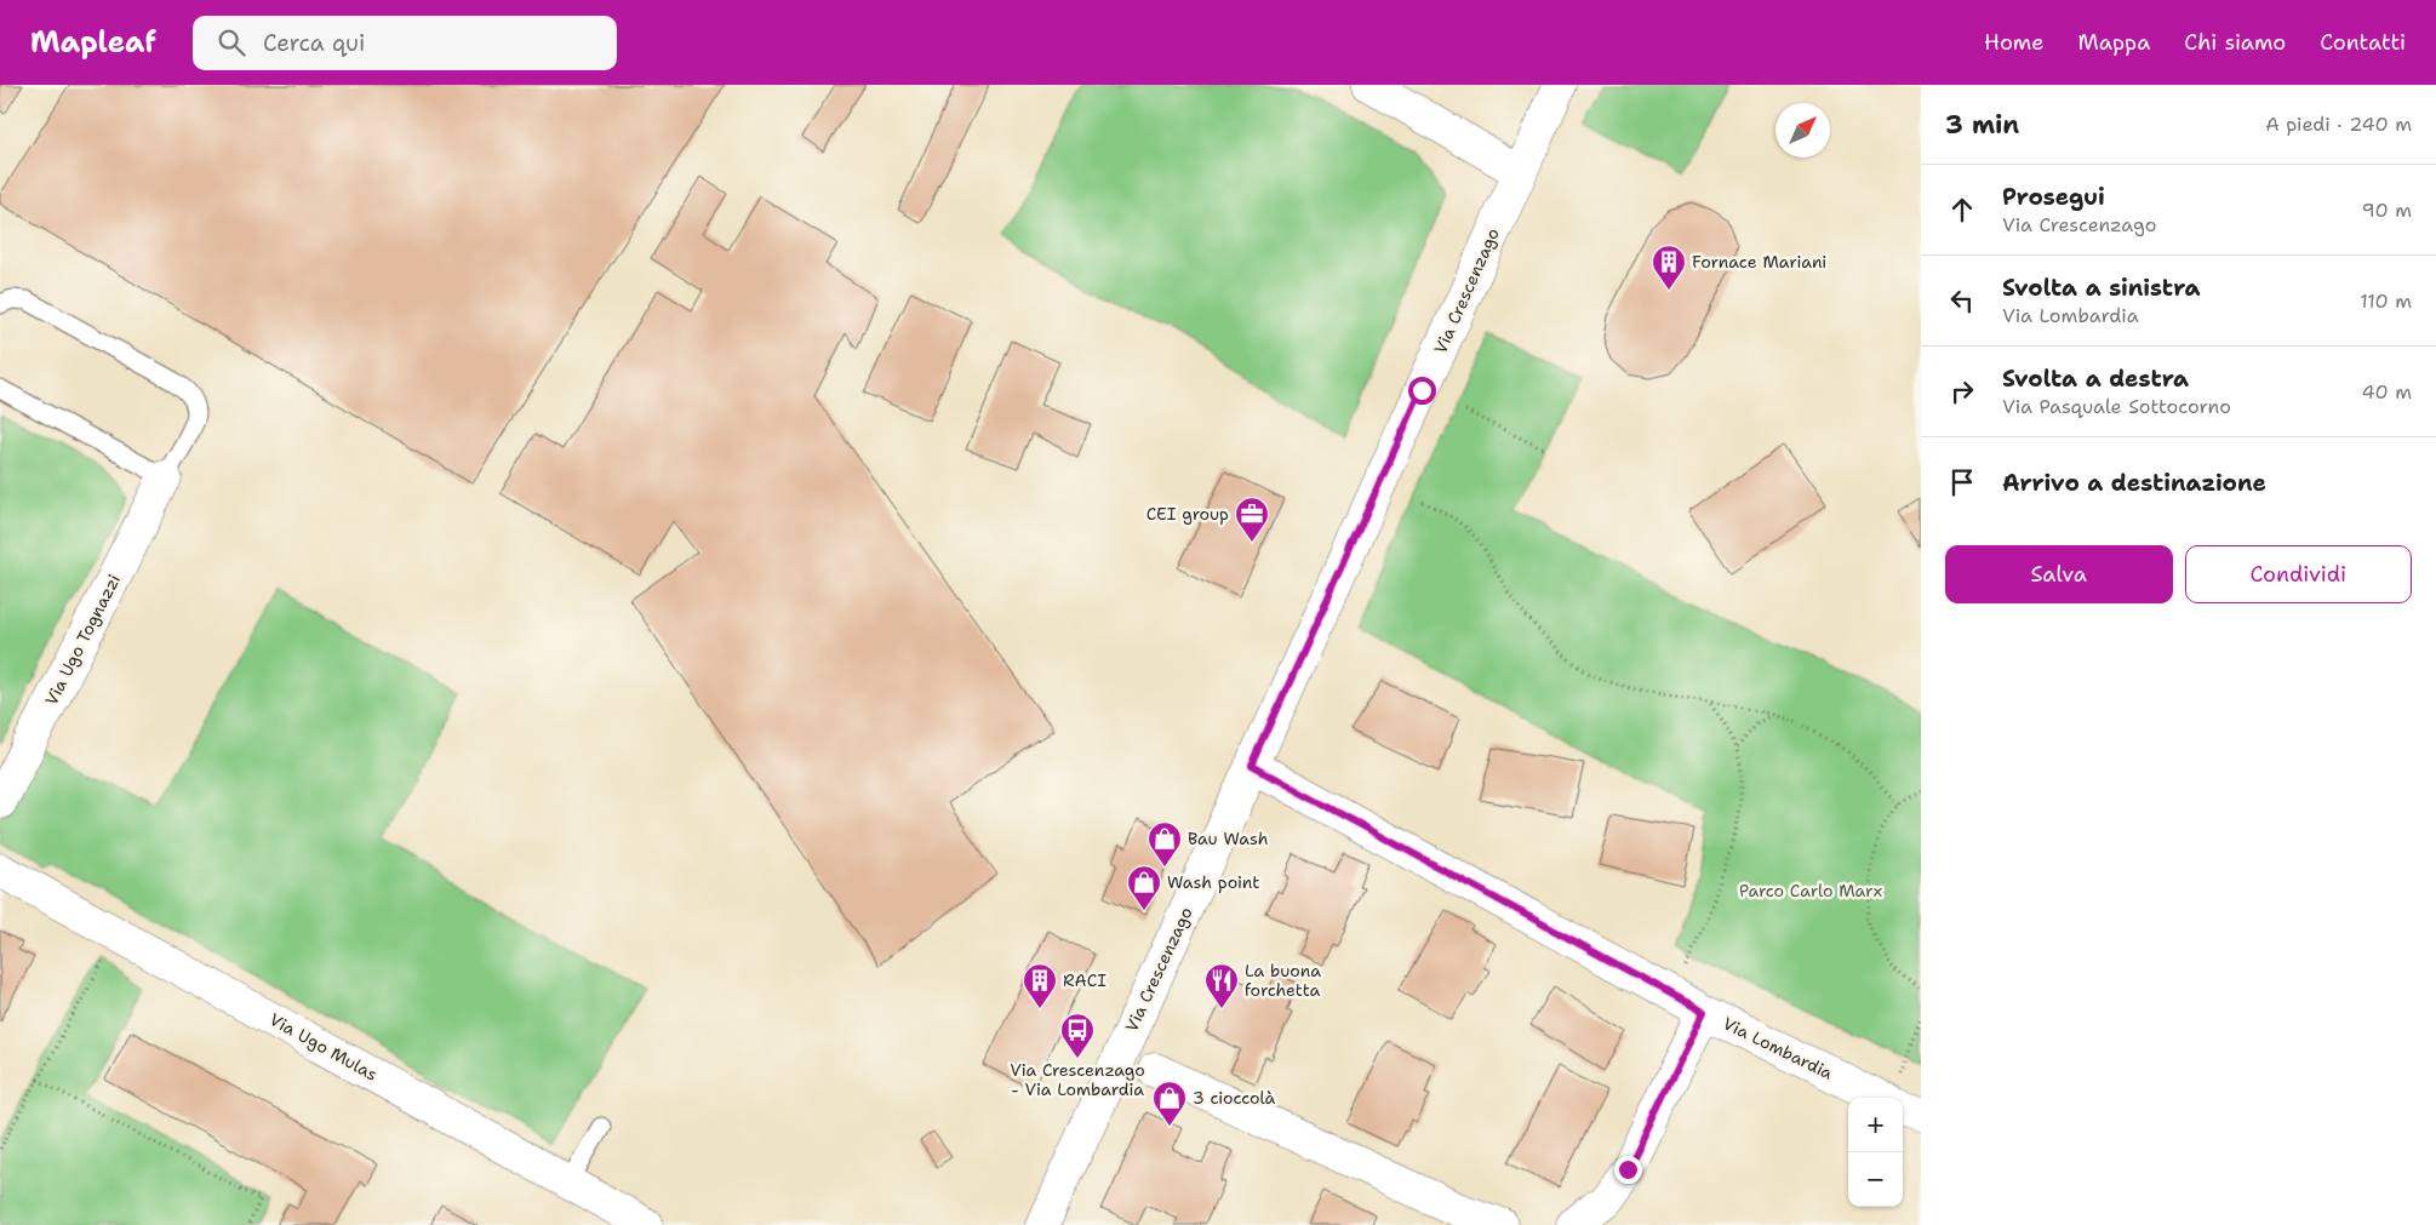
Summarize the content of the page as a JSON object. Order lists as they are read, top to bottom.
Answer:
{
  "streets": {
    "street": [
      "Via Crescenzago",
      "Via Ugo Tognazzi",
      "Via Ugo Mulas",
      "Via Lombardia"
    ]
  },
  "crossings": [
    ["Via Crescenzago", "Via Lombardia"]
  ],
  "parks": ["Parco Carlo Marx"],
  "places": {
    "building": ["Fornace Mariani", "RACI"],
    "office": ["CEI group"],
    "shop": ["Bau Wash", "Wash point", "3 cioccolà"],
    "restaurant": ["La buona forchetta"],
    "bus stop": ["Via Crescenzago - Via Lombardia"]
  },
  "north": "top right",
  "page": {
    "header": "Mapleaf",
    "search": "Cerca qui",
    "nav": [
      "Home",
      "Mappa",
      "Chi siamo",
      "Contatti"
    ],
    "heading": ["3 min", "A piedi · 240 m"],
    "list": [
      ["Prosegui", "Via Crescenzago", "90 m"],
      ["Svolta a sinistra", "Via Lombardia", "110 m"],
      ["Svolta a destra", "Via Pasquale Sottocorno", "40 m"],
      "Arrivo a destinazione"
    ],
    "buttons": ["Salva", "Condividi"],
    "map_buttons": ["+", "−"]
  }
}
